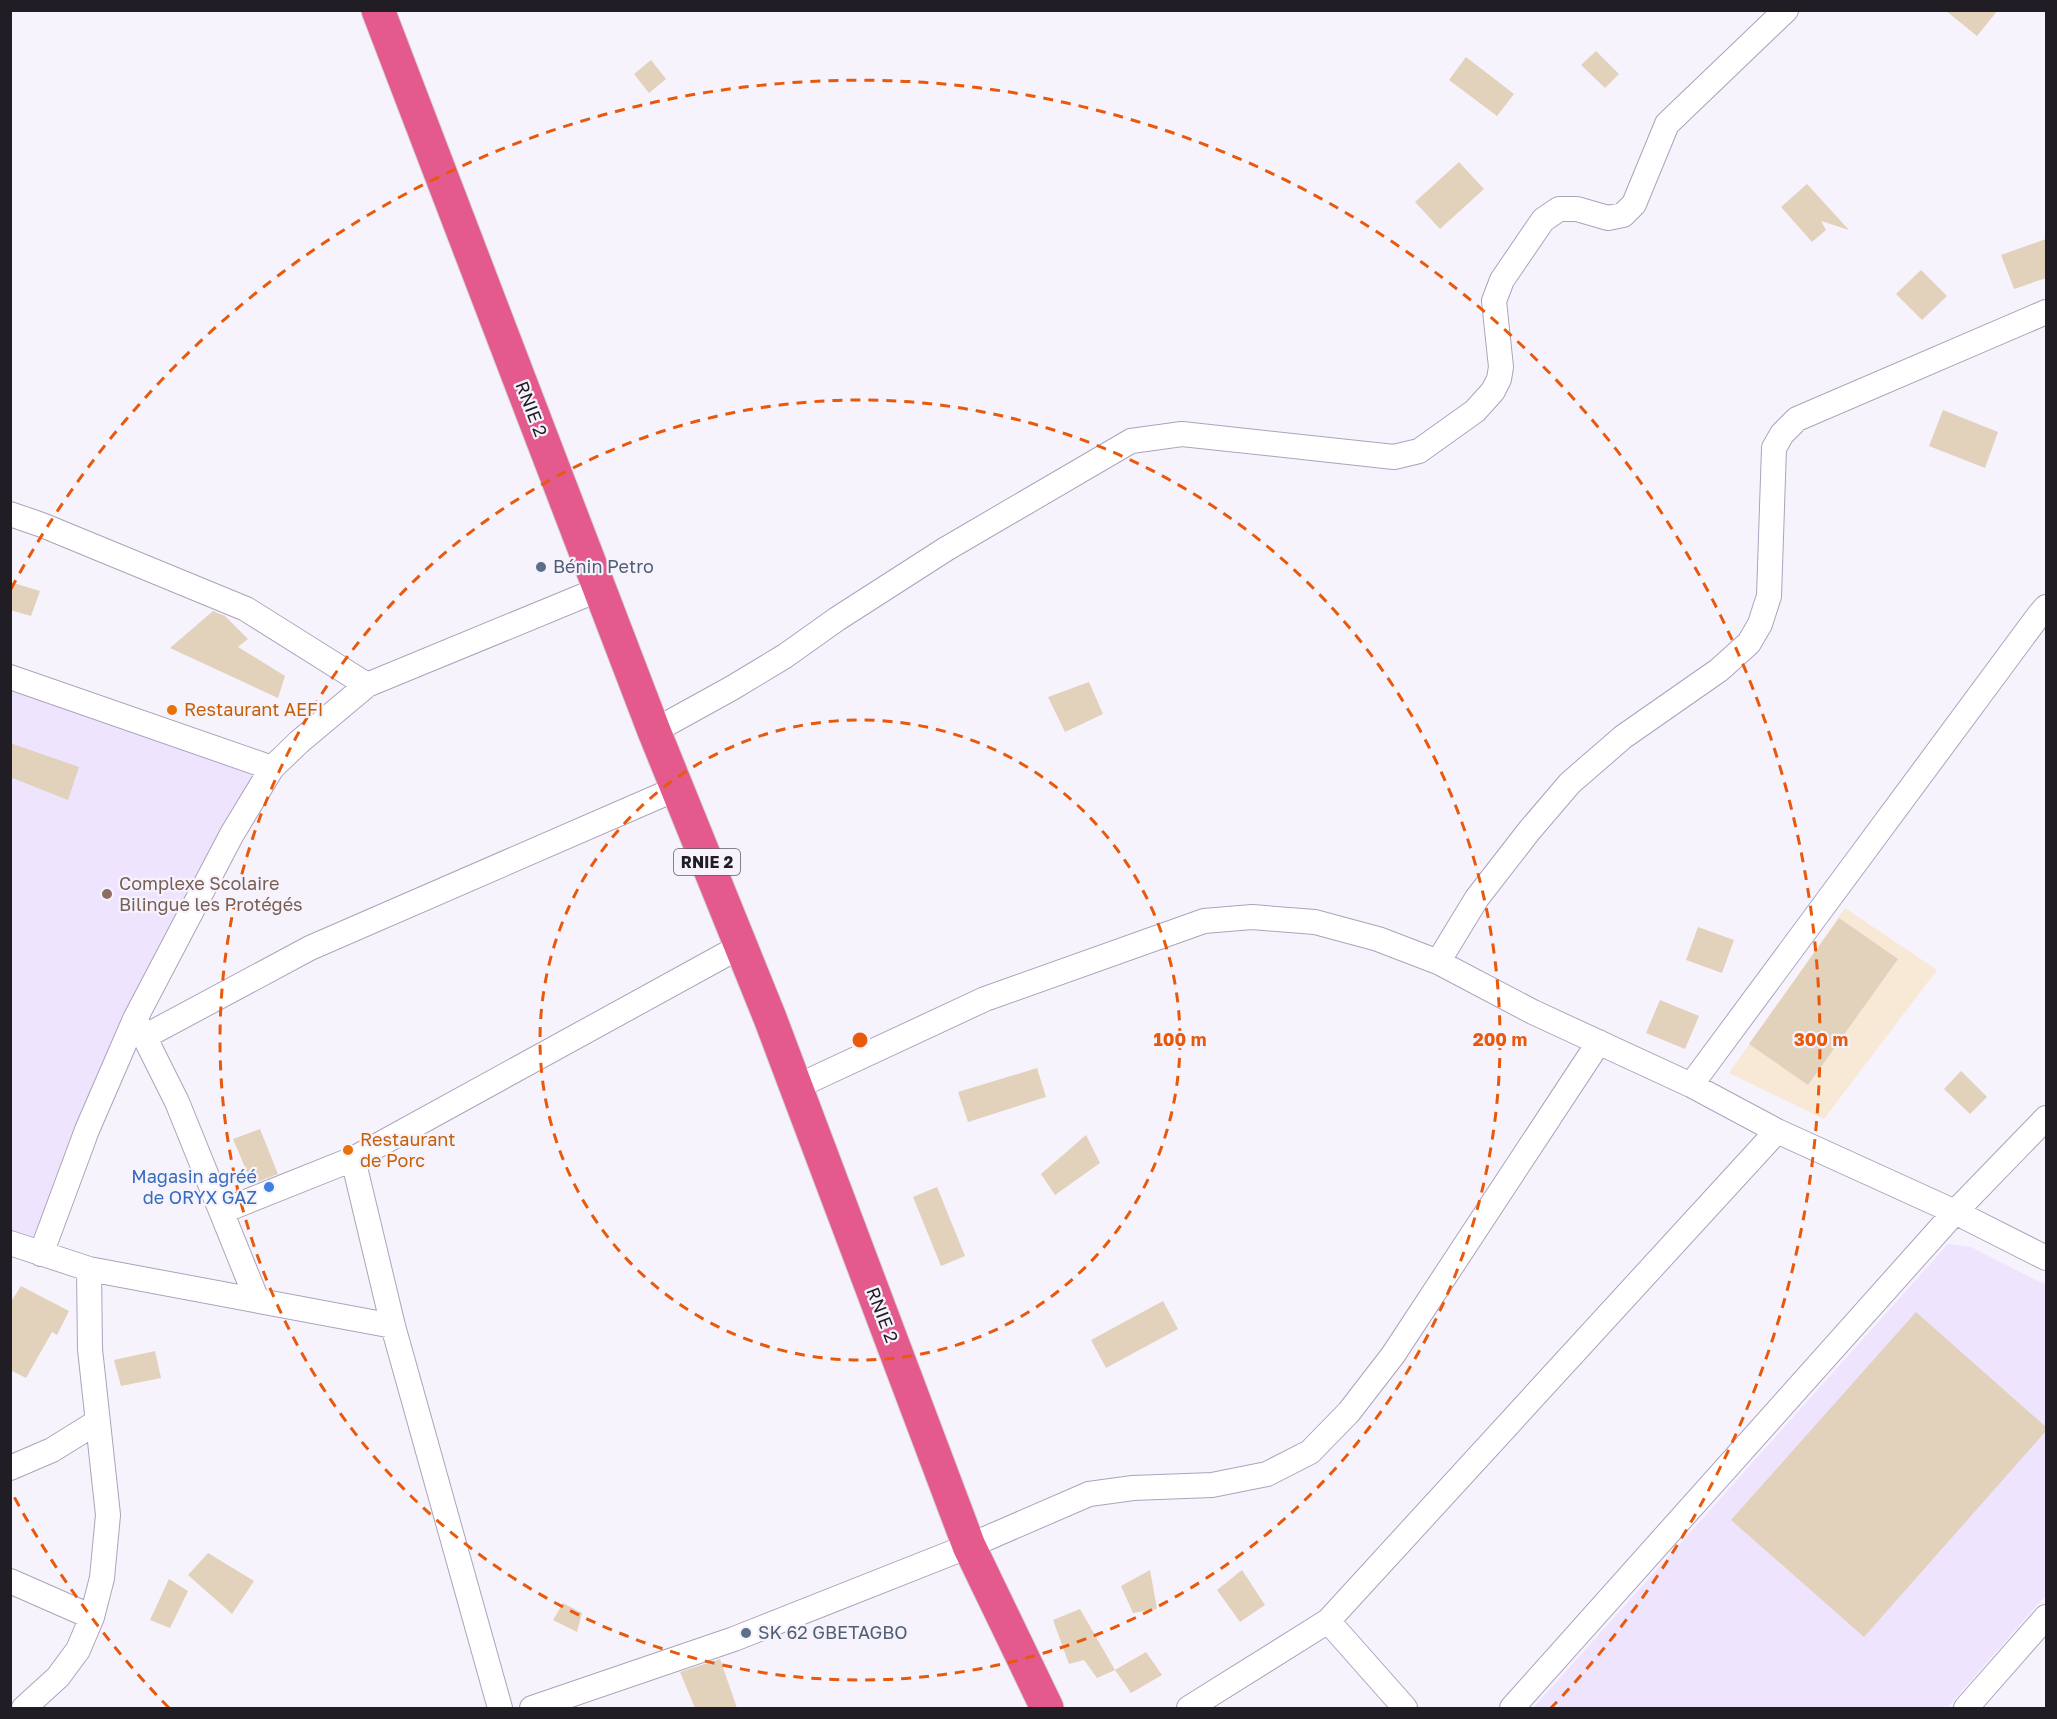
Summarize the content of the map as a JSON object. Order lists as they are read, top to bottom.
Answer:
{
  "streets": {
    "highway": ["RNIE 2"]
  },
  "places": [
    "Bénin Petro",
    "Restaurant AEFI",
    "Complexe Scolaire Bilingue les Protégés",
    "Restaurant de Porc",
    "Magasin agréé de ORYX GAZ",
    "SK 62 GBETAGBO"
  ],
  "rings": ["100 m", "200 m", "300 m"]
}
